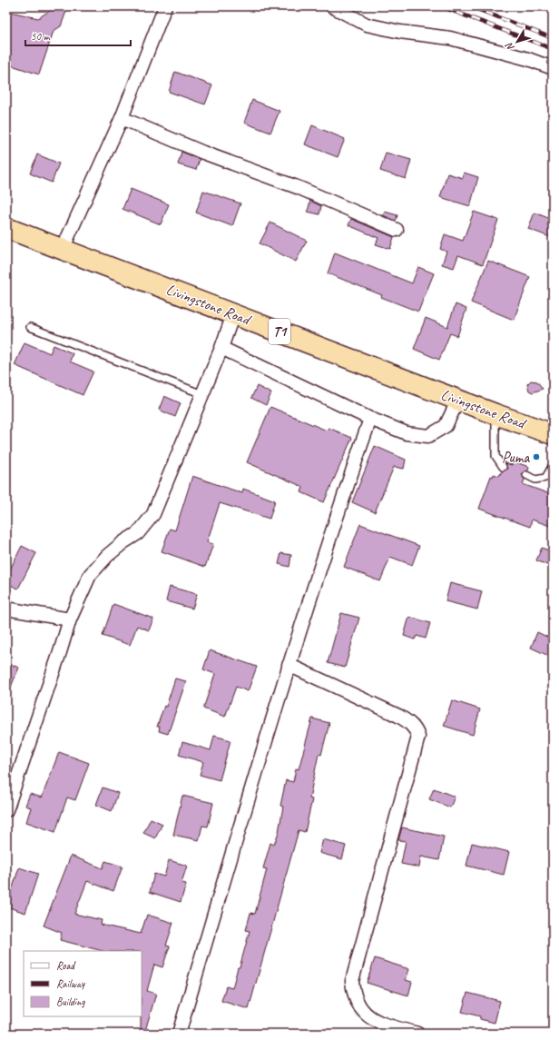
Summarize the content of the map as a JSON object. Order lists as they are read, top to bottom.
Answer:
{
  "streets": {
    "highway": ["Livingstone Road", "T1"]
  },
  "places": ["Puma"],
  "legend": ["Road", "Railway", "Building"],
  "scale_bar": "50 m",
  "north": "bottom left"
}
